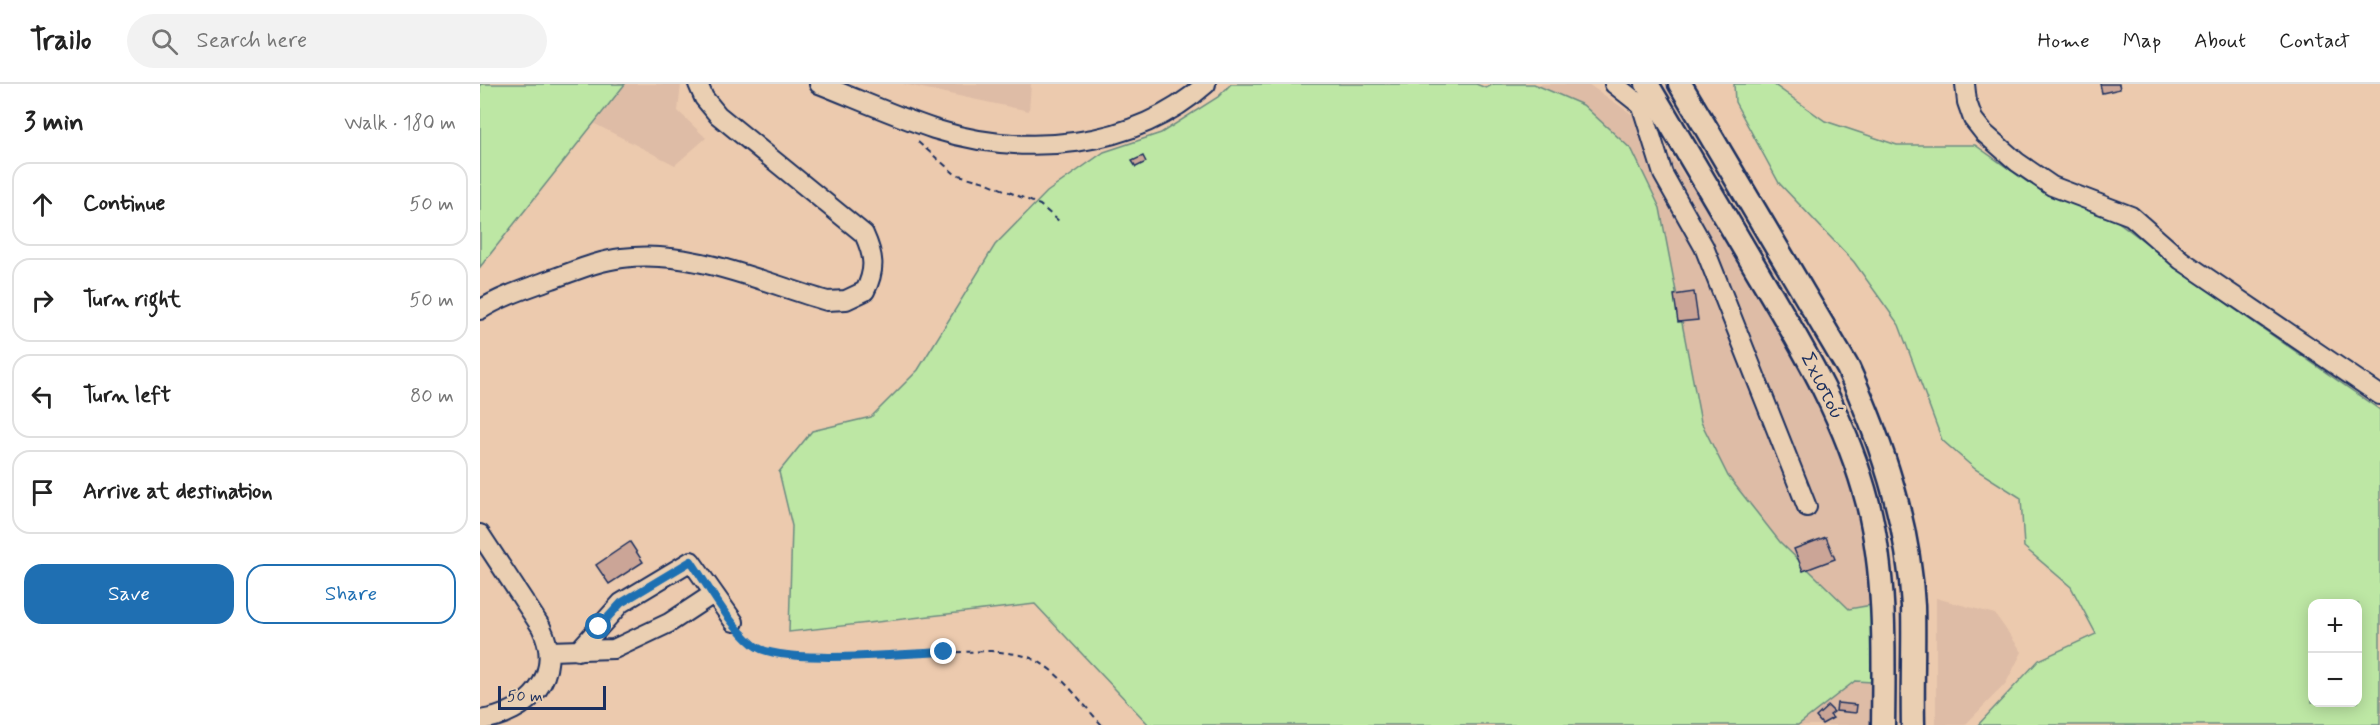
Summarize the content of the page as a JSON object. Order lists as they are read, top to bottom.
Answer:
{
  "streets": {
    "main road": ["Σχιστού"]
  },
  "scale_bar": "50 m",
  "page": {
    "header": "Trailo",
    "search": "Search here",
    "nav": [
      "Home",
      "Map",
      "About",
      "Contact"
    ],
    "heading": ["3 min", "Walk · 180 m"],
    "list": [
      ["Continue", "50 m"],
      ["Turn right", "50 m"],
      ["Turn left", "80 m"],
      "Arrive at destination"
    ],
    "buttons": ["Save", "Share"],
    "map_buttons": ["+", "−"],
    "scale": "50 m"
  }
}
